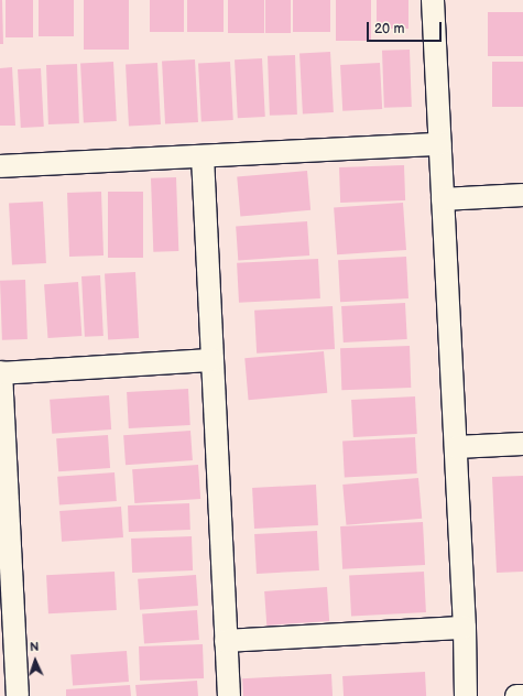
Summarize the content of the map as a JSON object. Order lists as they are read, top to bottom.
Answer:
{
  "scale_bar": "20 m",
  "north": "top"
}
